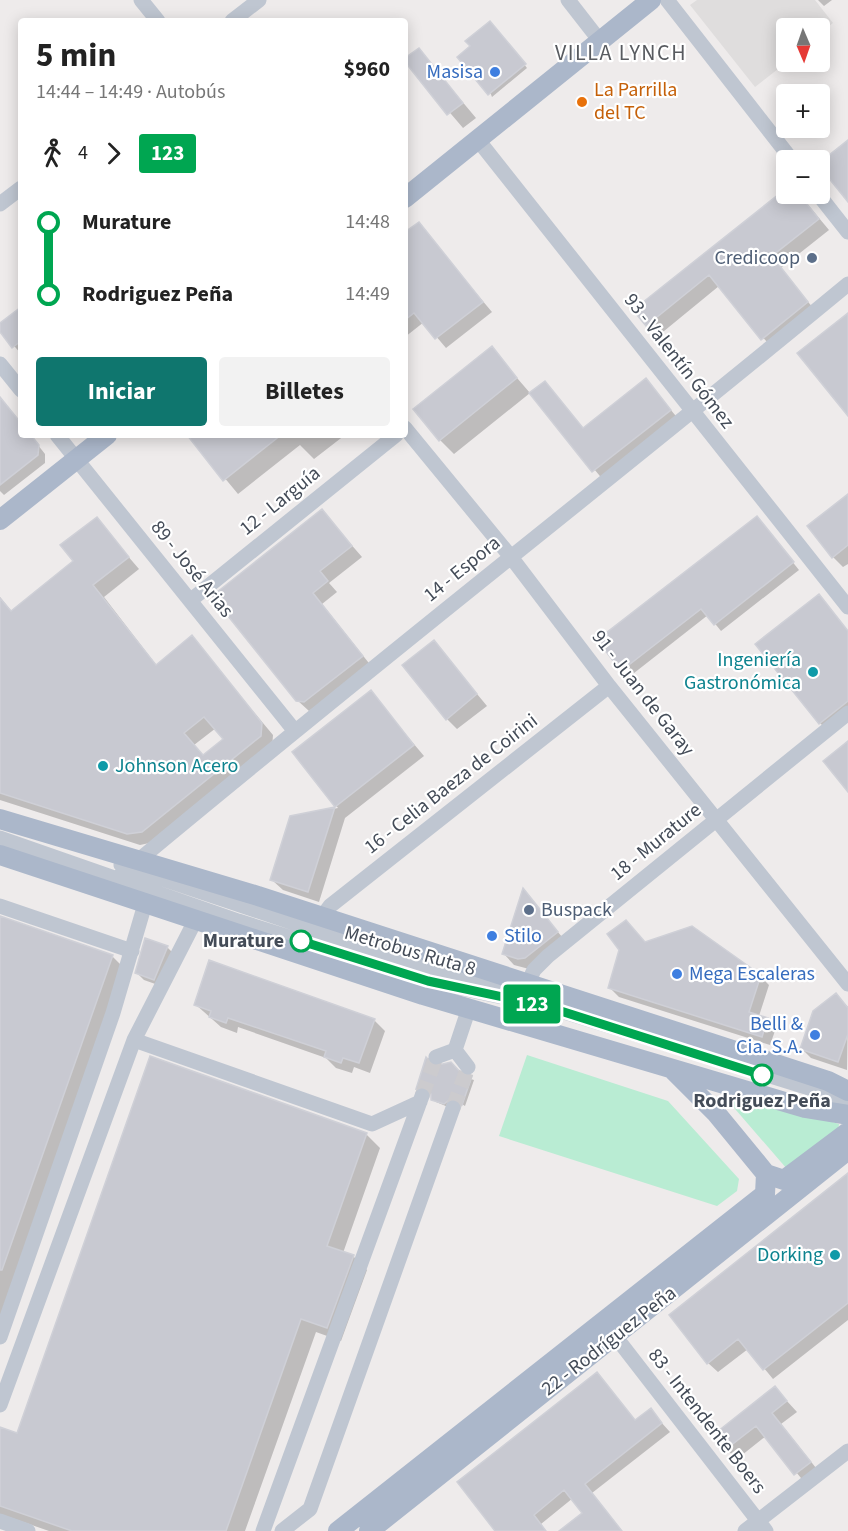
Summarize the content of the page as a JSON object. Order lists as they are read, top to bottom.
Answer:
{
  "streets": {
    "main road": ["22 - Rodríguez Peña"],
    "street": [
      "93 - Valentín Gómez",
      "12 - Larguía",
      "89 - José Arias",
      "14 - Espora",
      "91 - Juan de Garay",
      "16 - Celia Baeza de Coirini",
      "18 - Murature",
      "Metrobus Ruta 8",
      "83 - Intendente Boers"
    ]
  },
  "crossings": [
    ["93 - Valentín Gómez", "14 - Espora"],
    ["12 - Larguía", "89 - José Arias"],
    ["89 - José Arias", "14 - Espora"],
    ["14 - Espora", "91 - Juan de Garay"],
    ["14 - Espora", "Metrobus Ruta 8"],
    ["91 - Juan de Garay", "16 - Celia Baeza de Coirini"],
    ["91 - Juan de Garay", "18 - Murature"],
    ["18 - Murature", "Metrobus Ruta 8"],
    ["22 - Rodríguez Peña", "83 - Intendente Boers"]
  ],
  "districts": ["VILLA LYNCH"],
  "places": [
    "Masisa",
    "La Parrilla del TC",
    "Credicoop",
    "Ingeniería Gastronómica",
    "Johnson Acero",
    "Buspack",
    "Stilo",
    "Murature",
    "Mega Escaleras",
    "Belli & Cia. S.A.",
    "Rodriguez Peña",
    "Dorking"
  ],
  "lines": ["bus line 123"],
  "north": "bottom",
  "page": {
    "on_map": "123",
    "map_buttons": ["+", "−"],
    "heading": ["5 min", "14:44 – 14:49 · Autobús", "$960"],
    "legs": ["4", "123"],
    "list": [
      {
        "name": "Murature",
        "value": "14:48"
      },
      {
        "name": "Rodriguez Peña",
        "value": "14:49"
      }
    ],
    "buttons": ["Iniciar", "Billetes"]
  }
}
